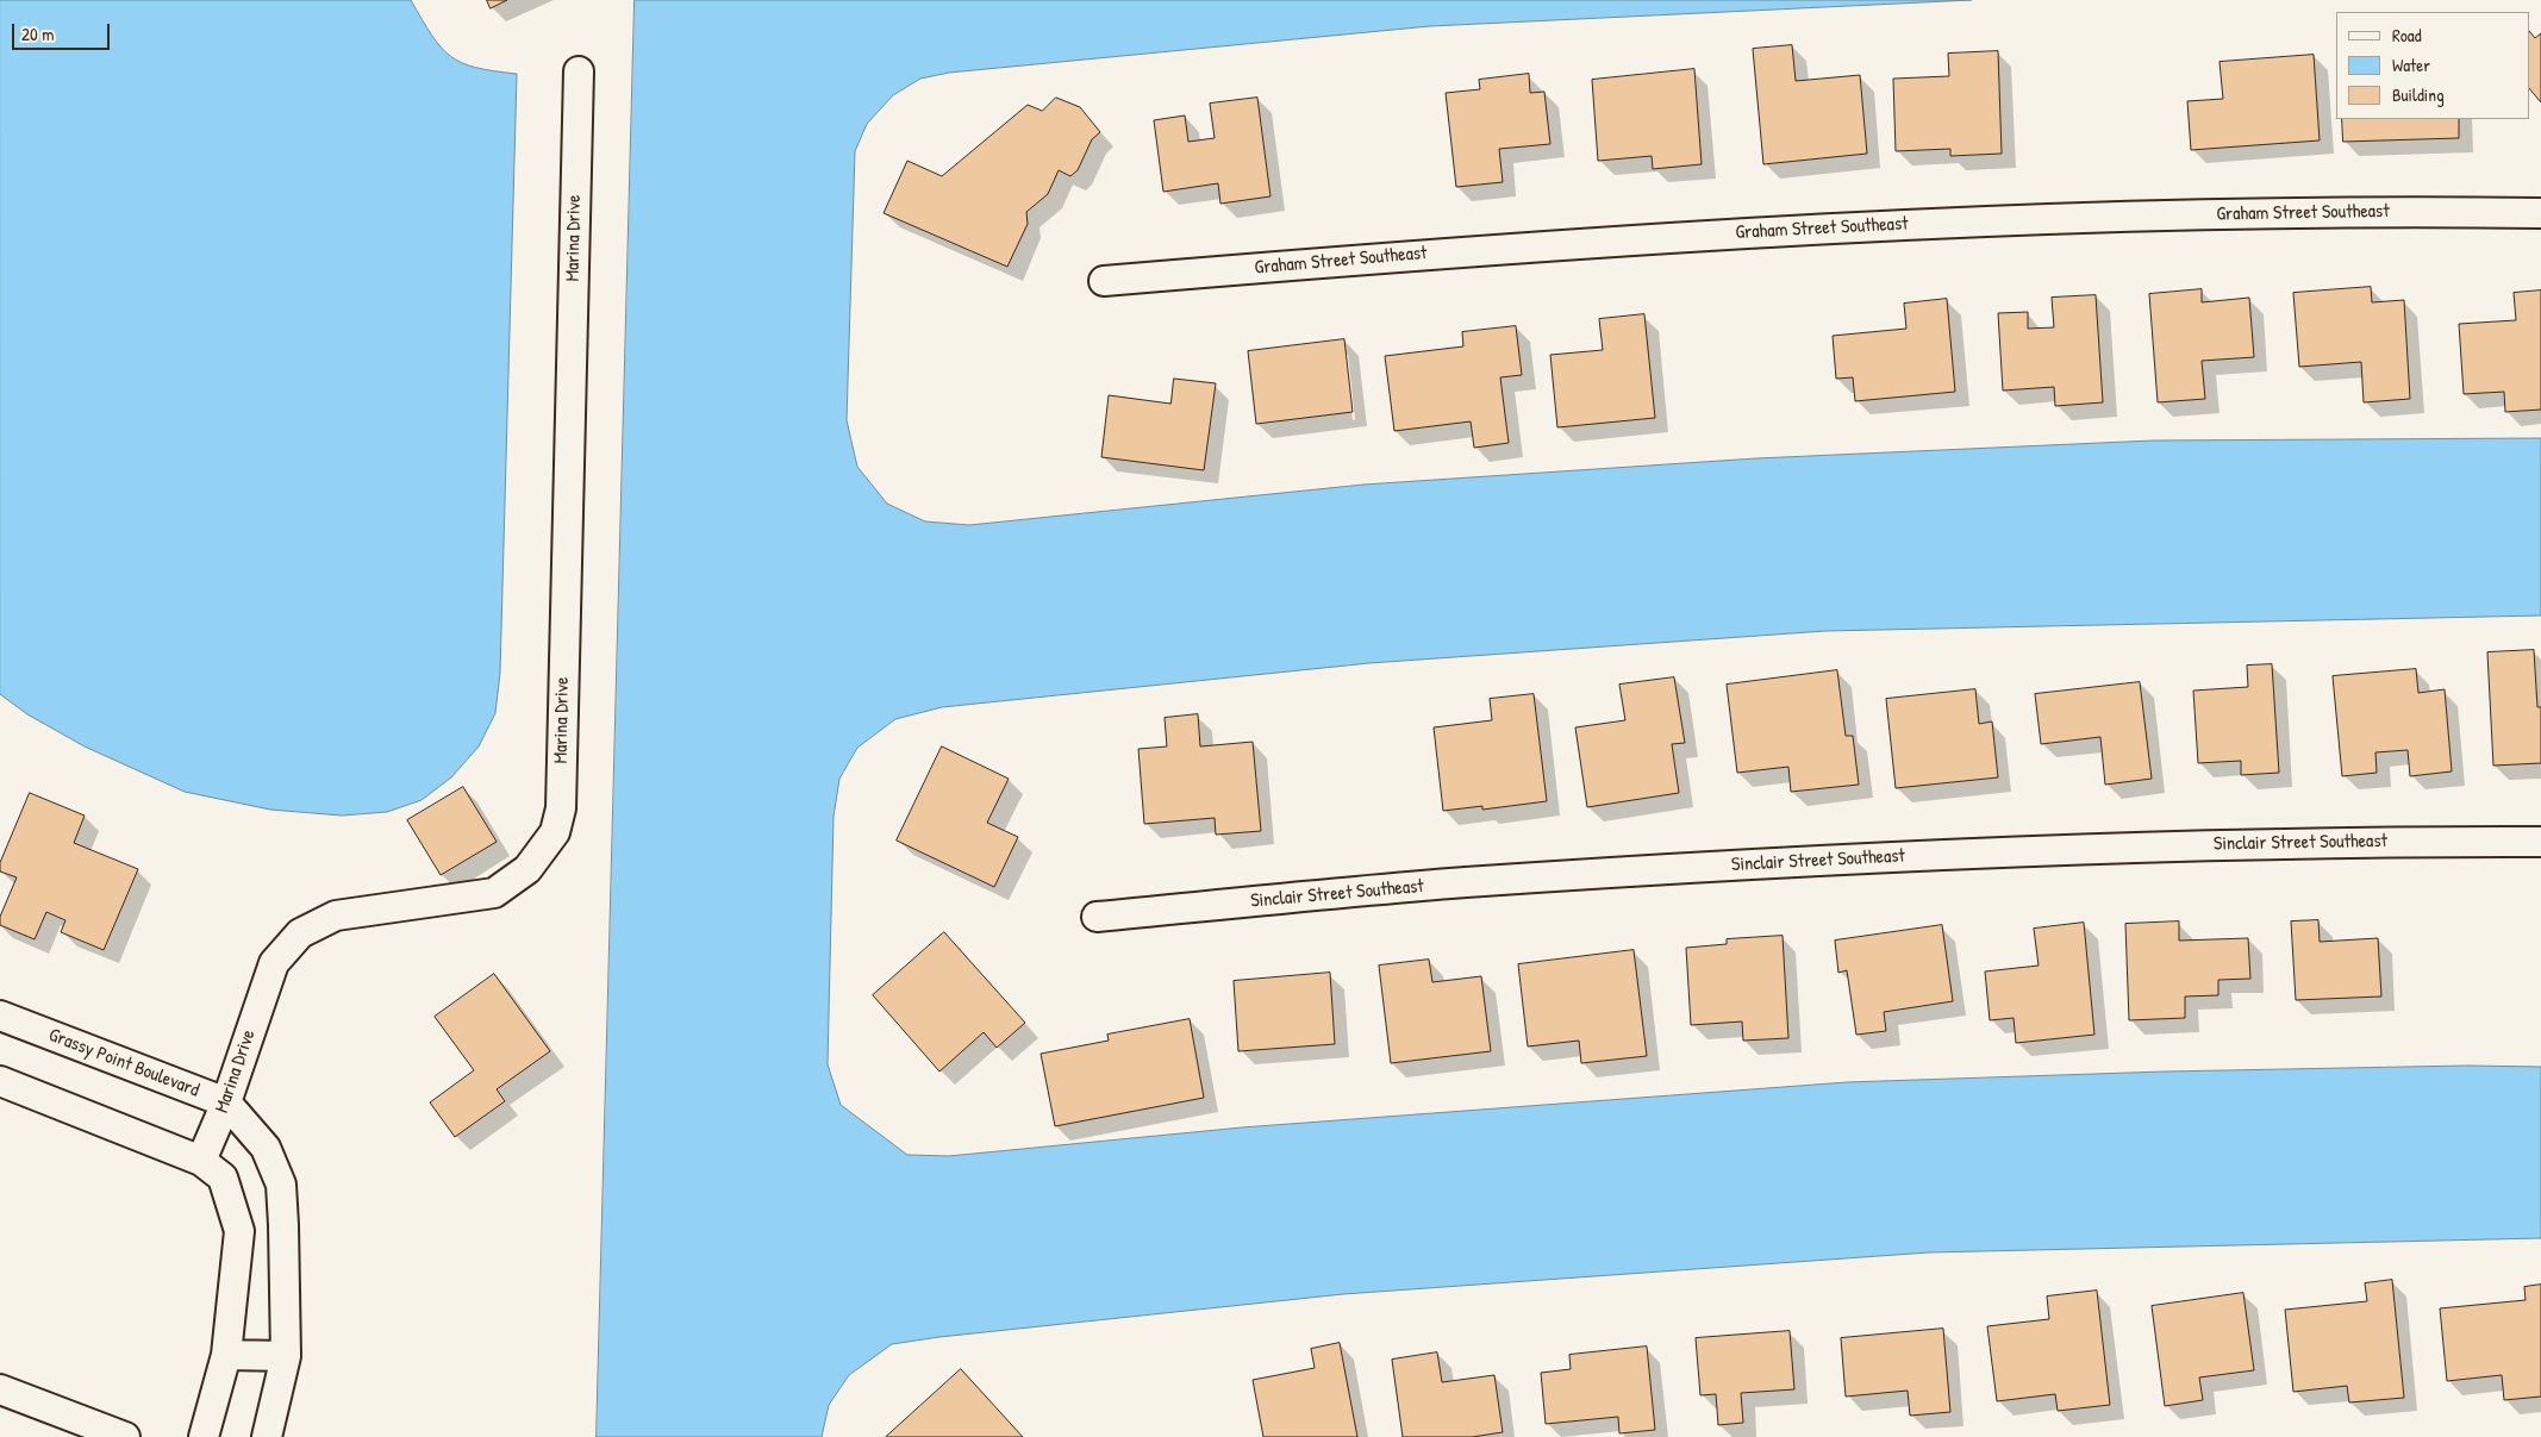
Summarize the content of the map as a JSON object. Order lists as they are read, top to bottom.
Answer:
{
  "streets": {
    "street": [
      "Graham Street Southeast",
      "Marina Drive",
      "Sinclair Street Southeast",
      "Grassy Point Boulevard"
    ]
  },
  "crossings": [
    ["Marina Drive", "Grassy Point Boulevard"]
  ],
  "legend": ["Road", "Water", "Building"],
  "scale_bar": "20 m"
}
